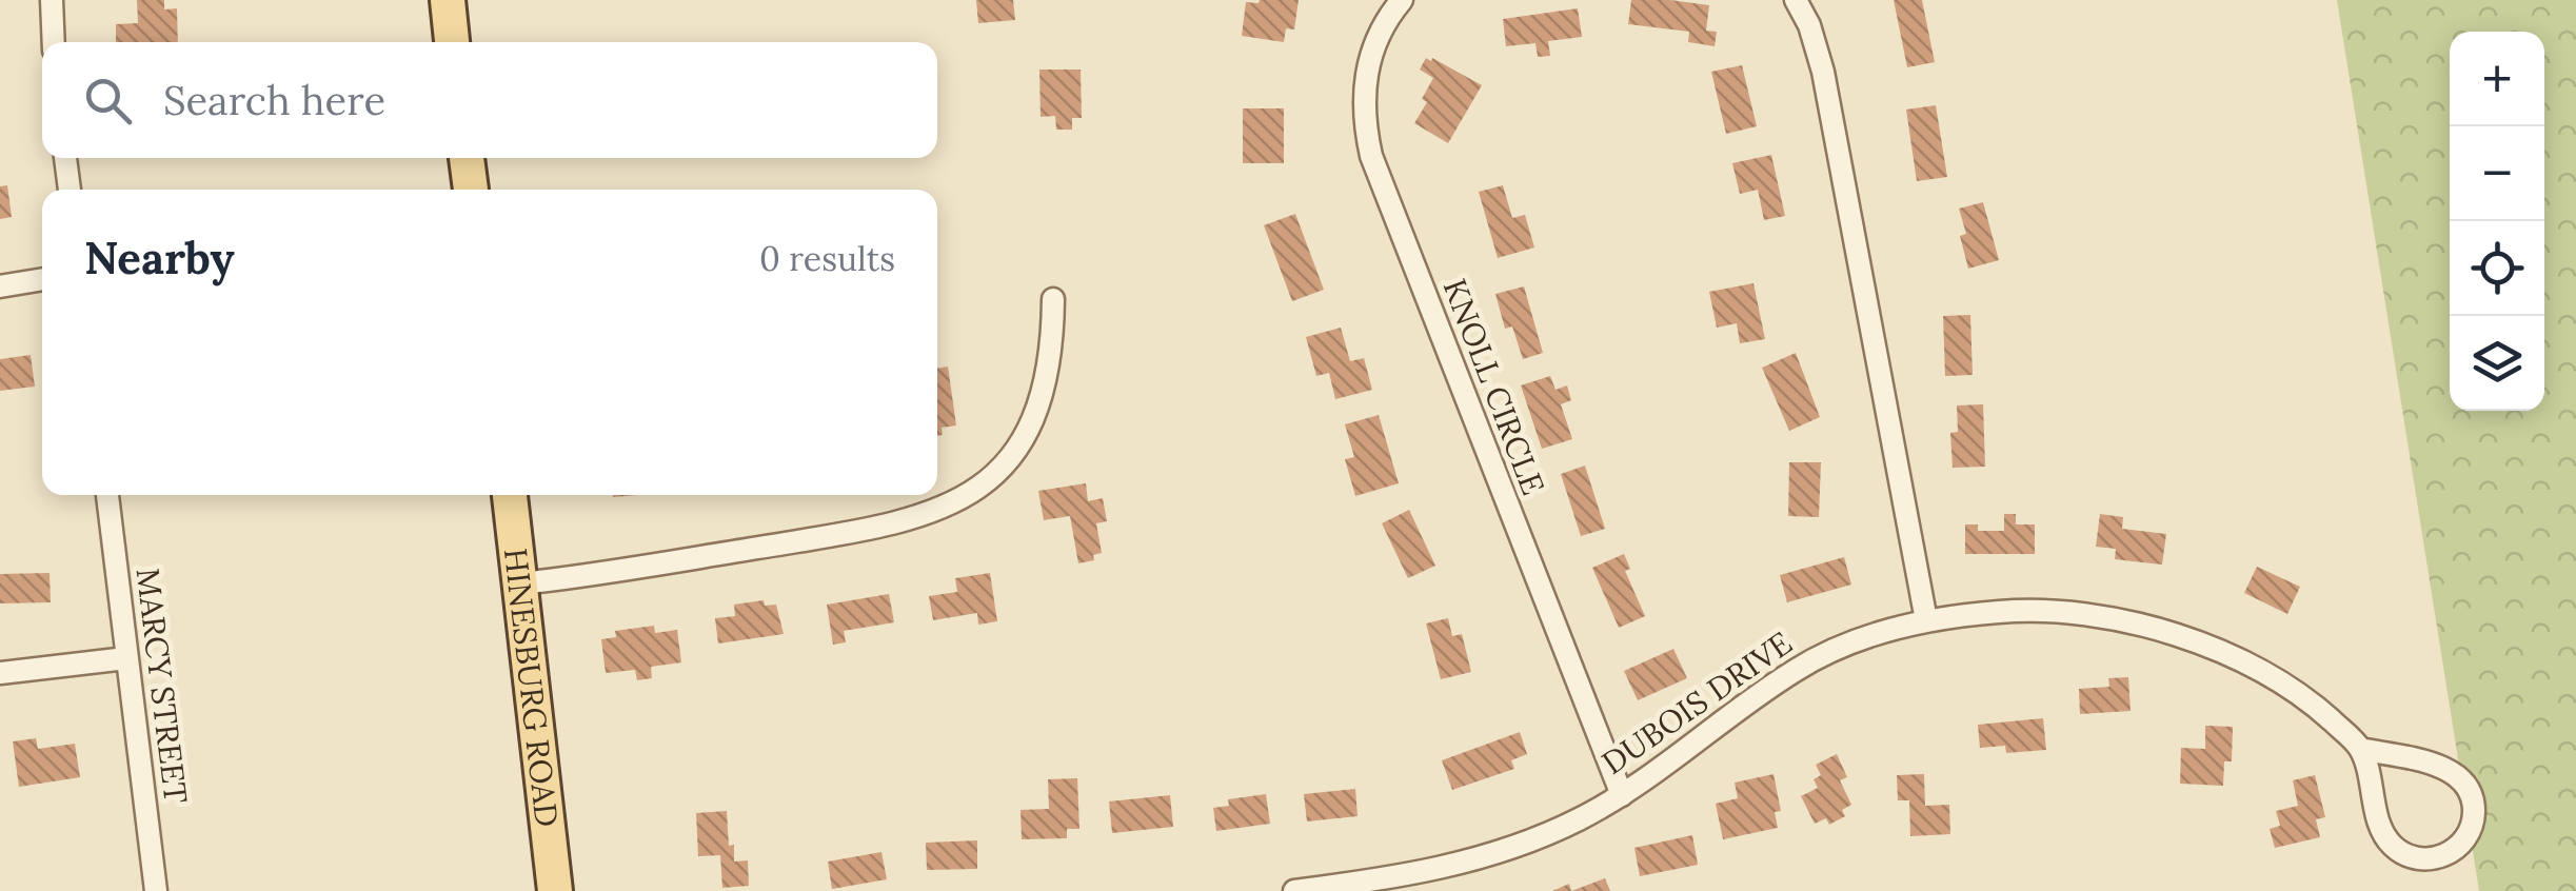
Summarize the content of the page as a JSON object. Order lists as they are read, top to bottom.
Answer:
{
  "streets": {
    "main road": ["HINESBURG ROAD"],
    "street": ["KNOLL CIRCLE", "MARCY STREET", "DUBOIS DRIVE"]
  },
  "crossings": [
    ["KNOLL CIRCLE", "DUBOIS DRIVE"]
  ],
  "page": {
    "map_buttons": ["+", "−"],
    "search": "Search here",
    "heading": ["Nearby", "0 results"]
  }
}
